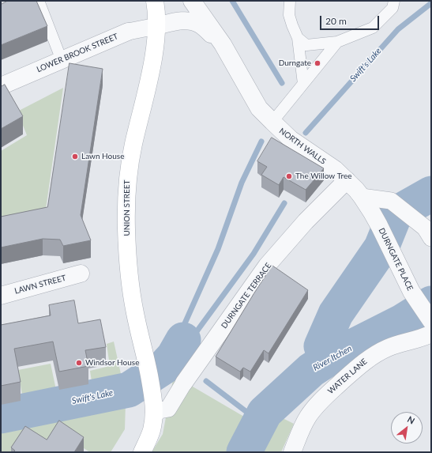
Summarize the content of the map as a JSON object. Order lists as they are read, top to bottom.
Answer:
{
  "streets": {
    "main road": ["UNION STREET"],
    "street": [
      "LOWER BROOK STREET",
      "NORTH WALLS",
      "DURNGATE PLACE",
      "LAWN STREET",
      "DURNGATE TERRACE",
      "WATER LANE"
    ]
  },
  "crossings": [
    ["LOWER BROOK STREET", "NORTH WALLS"],
    ["LOWER BROOK STREET", "UNION STREET"],
    ["NORTH WALLS", "UNION STREET"],
    ["NORTH WALLS", "DURNGATE PLACE"],
    ["NORTH WALLS", "DURNGATE TERRACE"],
    ["UNION STREET", "DURNGATE TERRACE"],
    ["DURNGATE PLACE", "DURNGATE TERRACE"]
  ],
  "water": ["Swift's Lake", "River Itchen"],
  "places": [
    "Durngate",
    "Lawn House",
    "The Willow Tree",
    "Windsor House"
  ],
  "scale_bar": "20 m",
  "north": "top right"
}
